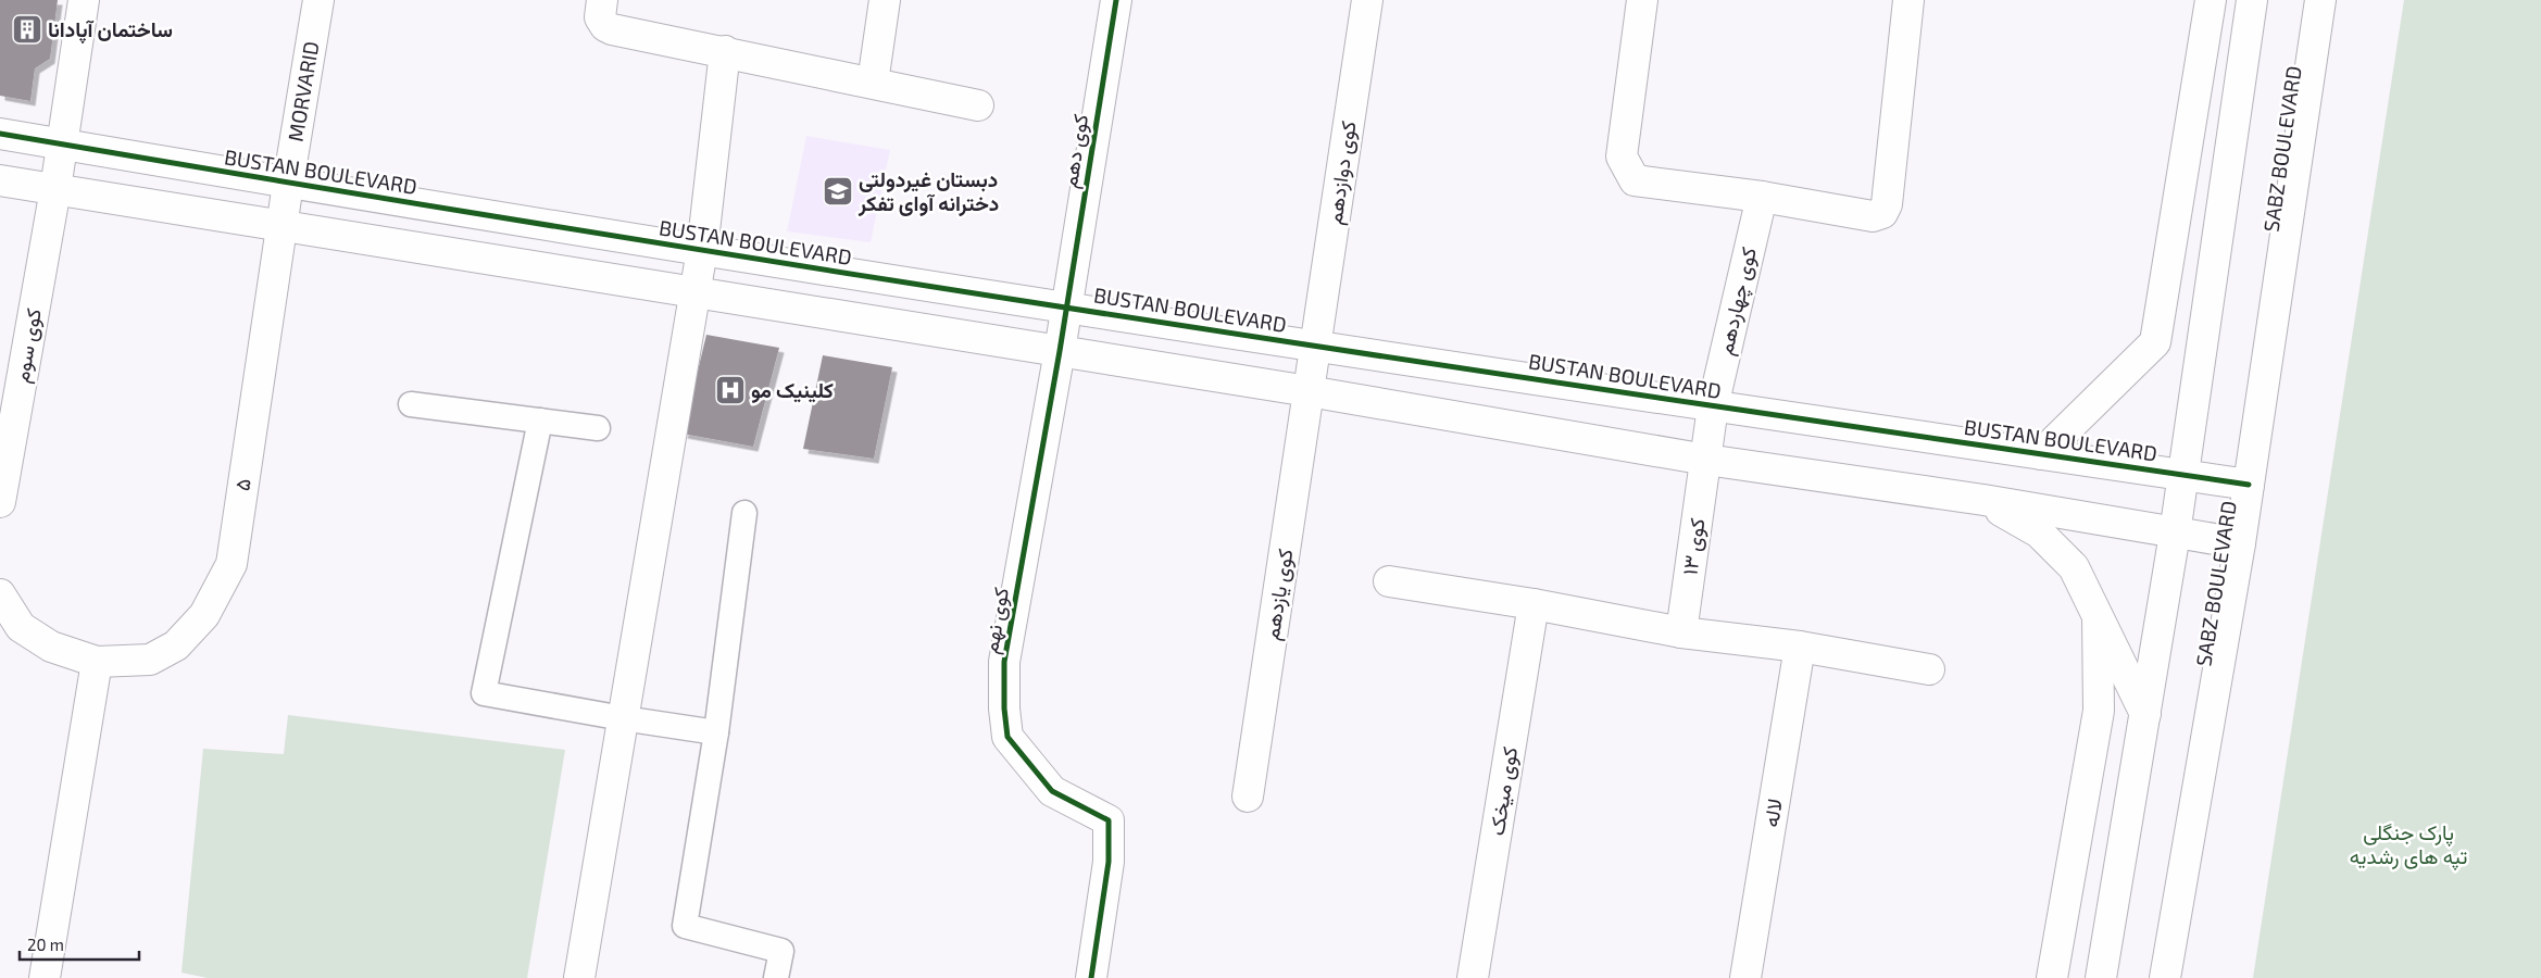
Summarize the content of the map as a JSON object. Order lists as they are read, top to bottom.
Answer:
{
  "streets": {
    "street": [
      "MORVARID",
      "SABZ BOULEVARD",
      "کوی دهم",
      "BUSTAN BOULEVARD",
      "کوی دوازدهم",
      "کوی چهاردهم",
      "کوی سوم",
      "۵",
      "کوی ۱۳",
      "کوی یازدهم",
      "کوی نهم",
      "کوی میخک",
      "لاله"
    ]
  },
  "crossings": [
    ["MORVARID", "BUSTAN BOULEVARD"],
    ["MORVARID", "۵"],
    ["SABZ BOULEVARD", "BUSTAN BOULEVARD"],
    ["کوی دهم", "BUSTAN BOULEVARD"],
    ["کوی دهم", "کوی نهم"],
    ["BUSTAN BOULEVARD", "کوی دوازدهم"],
    ["BUSTAN BOULEVARD", "کوی چهاردهم"],
    ["BUSTAN BOULEVARD", "کوی سوم"],
    ["کوی دوازدهم", "کوی یازدهم"],
    ["کوی چهاردهم", "کوی ۱۳"]
  ],
  "parks": ["پارک جنگلی تپه های رشدیه"],
  "places": {
    "building": ["ساختمان آپادانا"],
    "school or university": ["دبستان غیردولتی دخترانه آوای تفکر"],
    "hospital": ["کلینیک مو"]
  },
  "scale_bar": "20 m"
}
